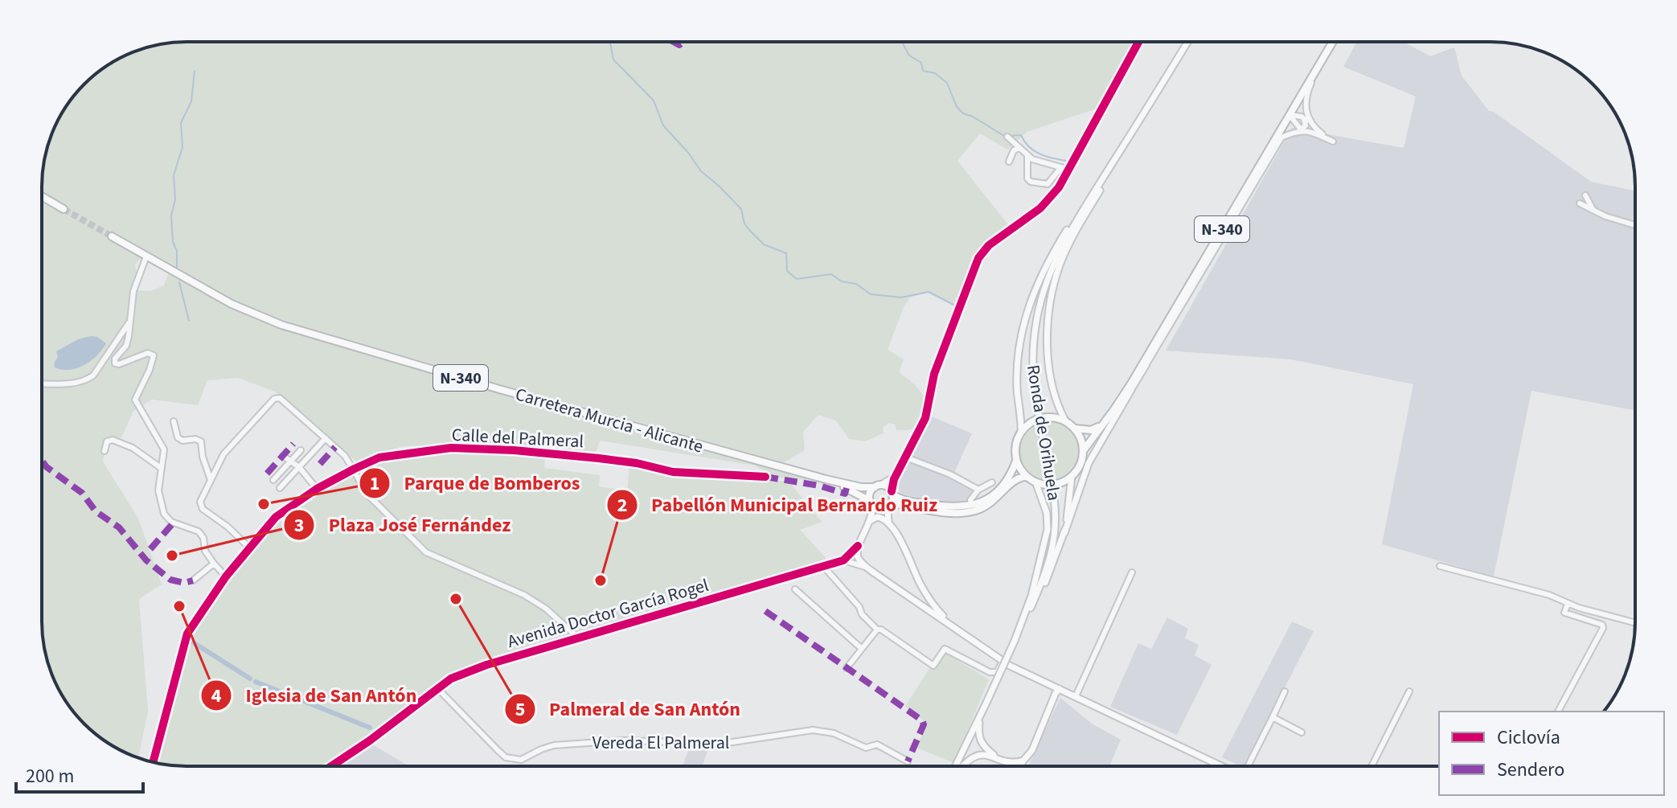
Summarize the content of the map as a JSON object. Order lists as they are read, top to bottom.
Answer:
{
  "streets": {
    "highway": ["N-340", "Carretera Murcia - Alicante"],
    "main road": ["Ronda de Orihuela", "Avenida Doctor García Rogel"],
    "street": ["Calle del Palmeral", "Vereda El Palmeral"]
  },
  "crossings": [
    ["N-340", "Carretera Murcia - Alicante"],
    ["N-340", "Avenida Doctor García Rogel"],
    ["Carretera Murcia - Alicante", "Avenida Doctor García Rogel"],
    ["Calle del Palmeral", "Avenida Doctor García Rogel"],
    ["Avenida Doctor García Rogel", "Vereda El Palmeral"]
  ],
  "places": [
    "Parque de Bomberos",
    "Plaza José Fernández",
    "Pabellón Municipal Bernardo Ruiz",
    "Palmeral de San Antón",
    "Iglesia de San Antón"
  ],
  "legend": ["Ciclovía", "Sendero"],
  "scale_bar": "200 m"
}
